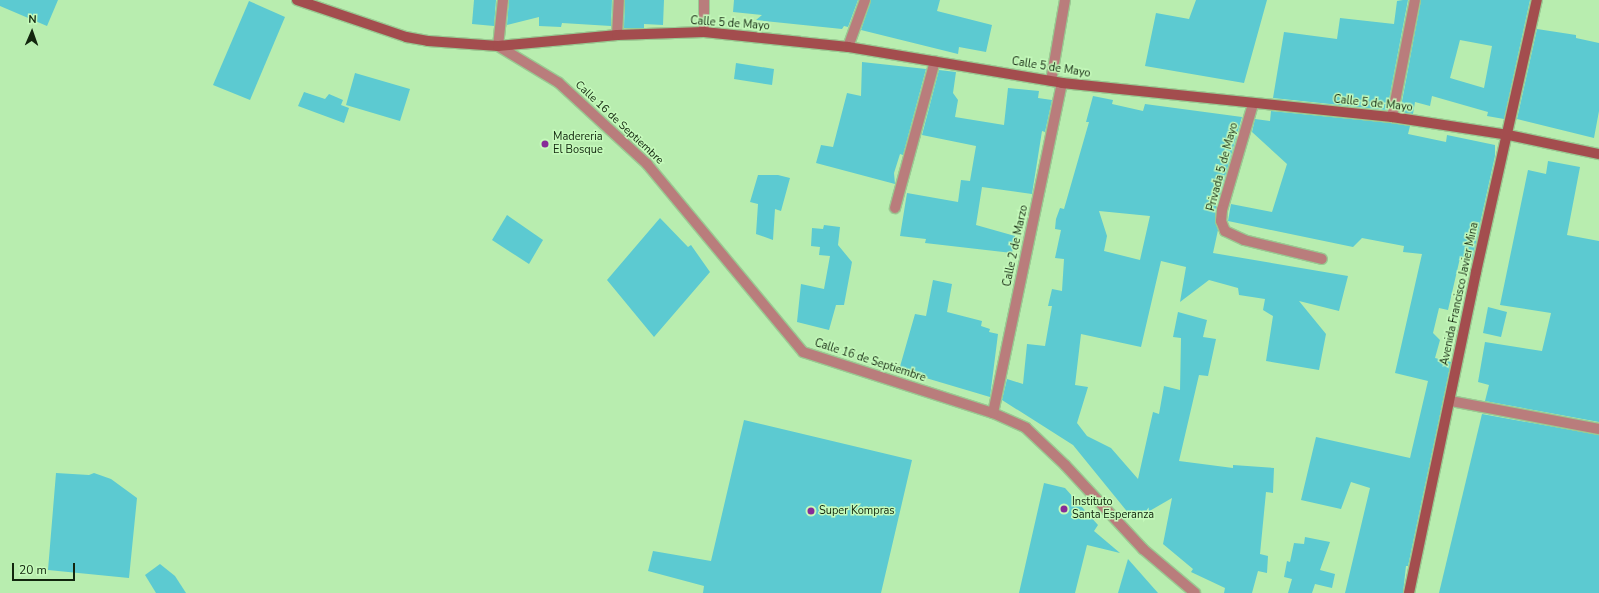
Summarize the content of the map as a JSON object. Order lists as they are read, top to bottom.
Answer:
{
  "streets": {
    "street": [
      "Calle 5 de Mayo",
      "Calle 16 de Septiembre",
      "Privada 5 de Mayo",
      "Calle 2 de Marzo",
      "Avenida Francisco Javier Mina"
    ]
  },
  "crossings": [
    ["Calle 5 de Mayo", "Calle 16 de Septiembre"],
    ["Calle 5 de Mayo", "Privada 5 de Mayo"],
    ["Calle 5 de Mayo", "Calle 2 de Marzo"],
    ["Calle 5 de Mayo", "Avenida Francisco Javier Mina"],
    ["Calle 16 de Septiembre", "Calle 2 de Marzo"]
  ],
  "places": ["Madereria El Bosque", "Instituto Santa Esperanza", "Super Kompras"],
  "scale_bar": "20 m",
  "north": "top"
}
